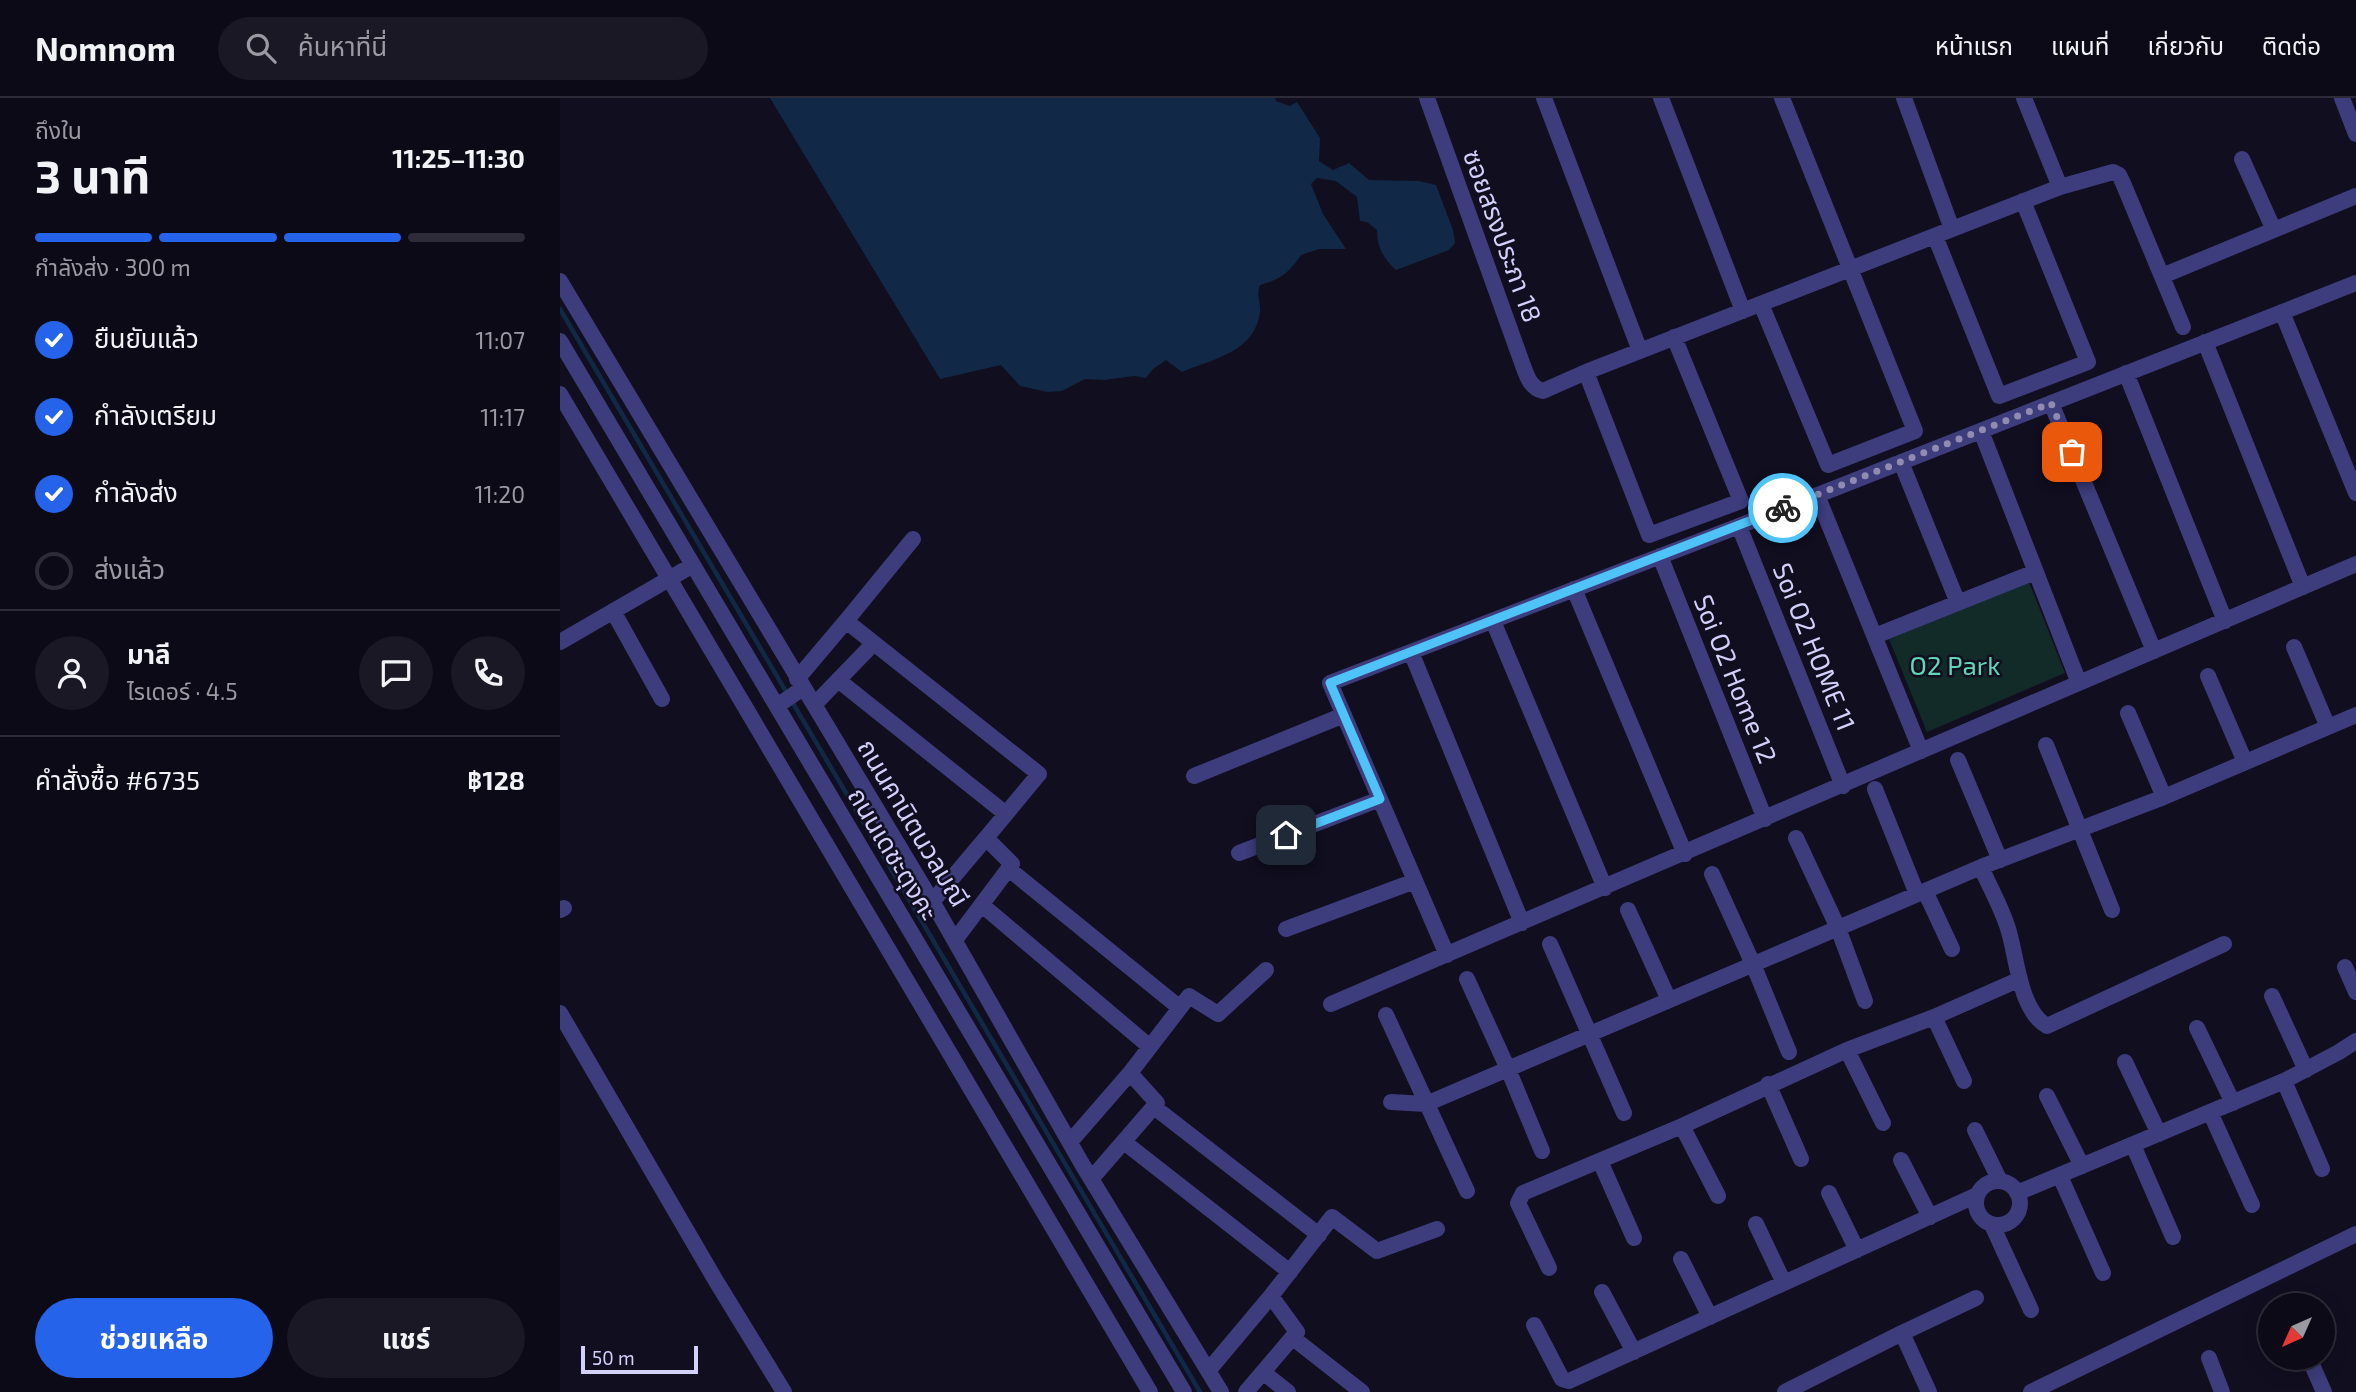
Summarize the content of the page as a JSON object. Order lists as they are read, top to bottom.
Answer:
{
  "streets": {
    "street": [
      "ซอยสรงประภา 18",
      "Soi O2 HOME 11",
      "Soi O2 Home 12",
      "ถนนคานิตนวลมณี",
      "ถนนเดชะตุงคะ"
    ]
  },
  "parks": ["O2 Park"],
  "scale_bar": "50 m",
  "north": "bottom left",
  "page": {
    "header": "Nomnom",
    "search": "ค้นหาที่นี่",
    "nav": [
      "หน้าแรก",
      "แผนที่",
      "เกี่ยวกับ",
      "ติดต่อ"
    ],
    "heading": ["3 นาที", "ถึงใน", "11:25–11:30"],
    "panel": [
      "มาลี",
      "ไรเดอร์ · 4.5",
      "คำสั่งซื้อ #6735",
      "฿128"
    ],
    "bar": "กำลังส่ง · 300 m",
    "list": [
      ["ยืนยันแล้ว", "11:07"],
      ["กำลังเตรียม", "11:17"],
      ["กำลังส่ง", "11:20"],
      "ส่งแล้ว"
    ],
    "buttons": ["ช่วยเหลือ", "แชร์"],
    "scale": "50 m"
  }
}
